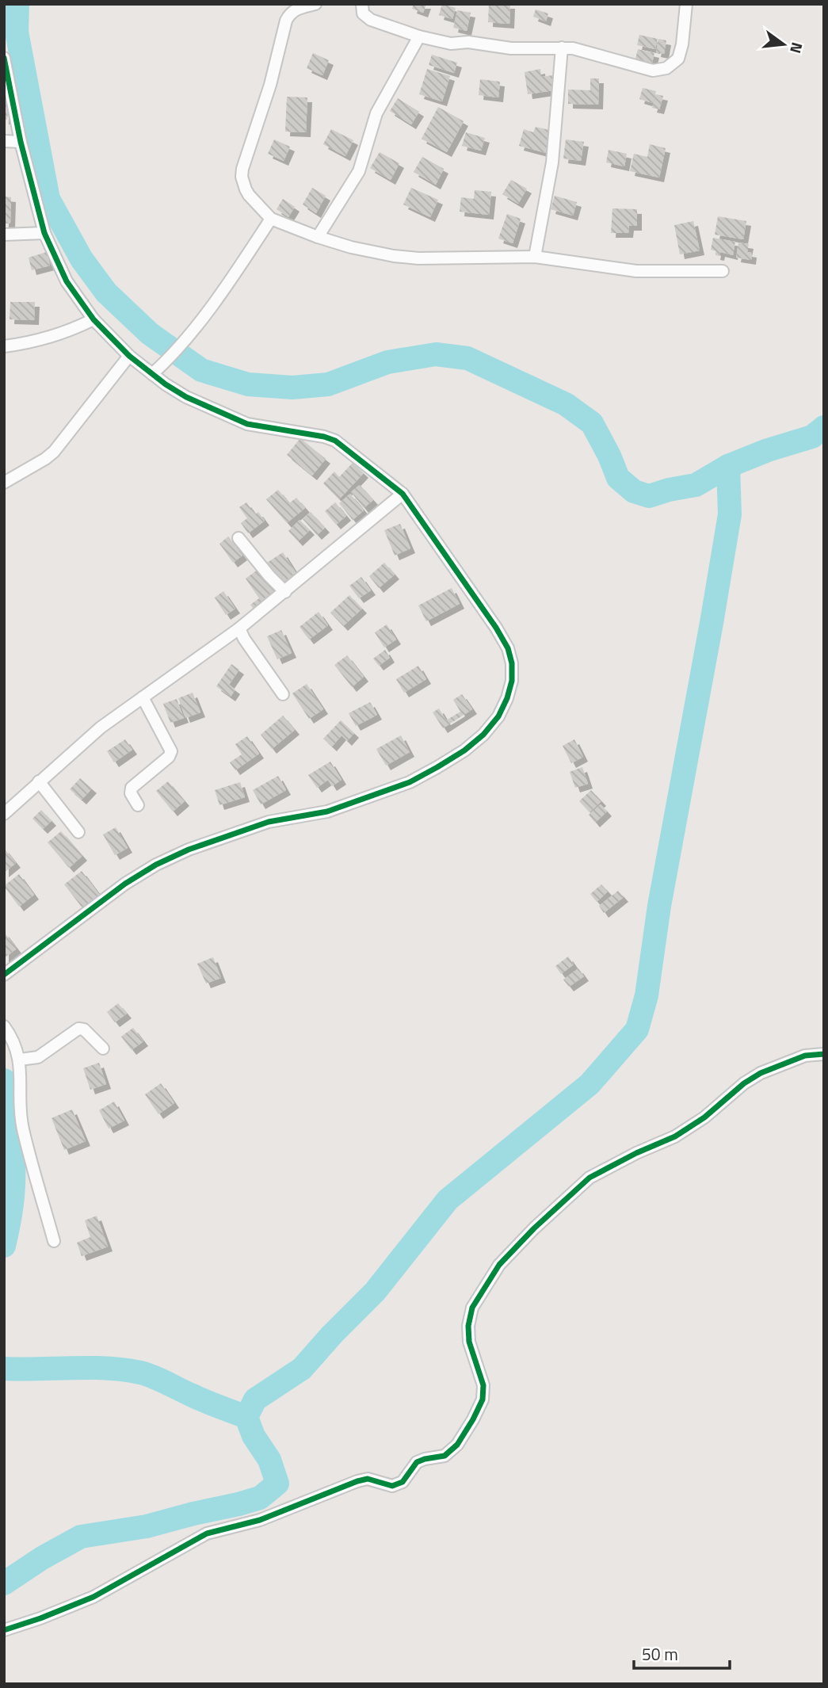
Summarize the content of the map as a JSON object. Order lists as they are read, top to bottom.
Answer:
{
  "scale_bar": "50 m",
  "north": "right"
}
